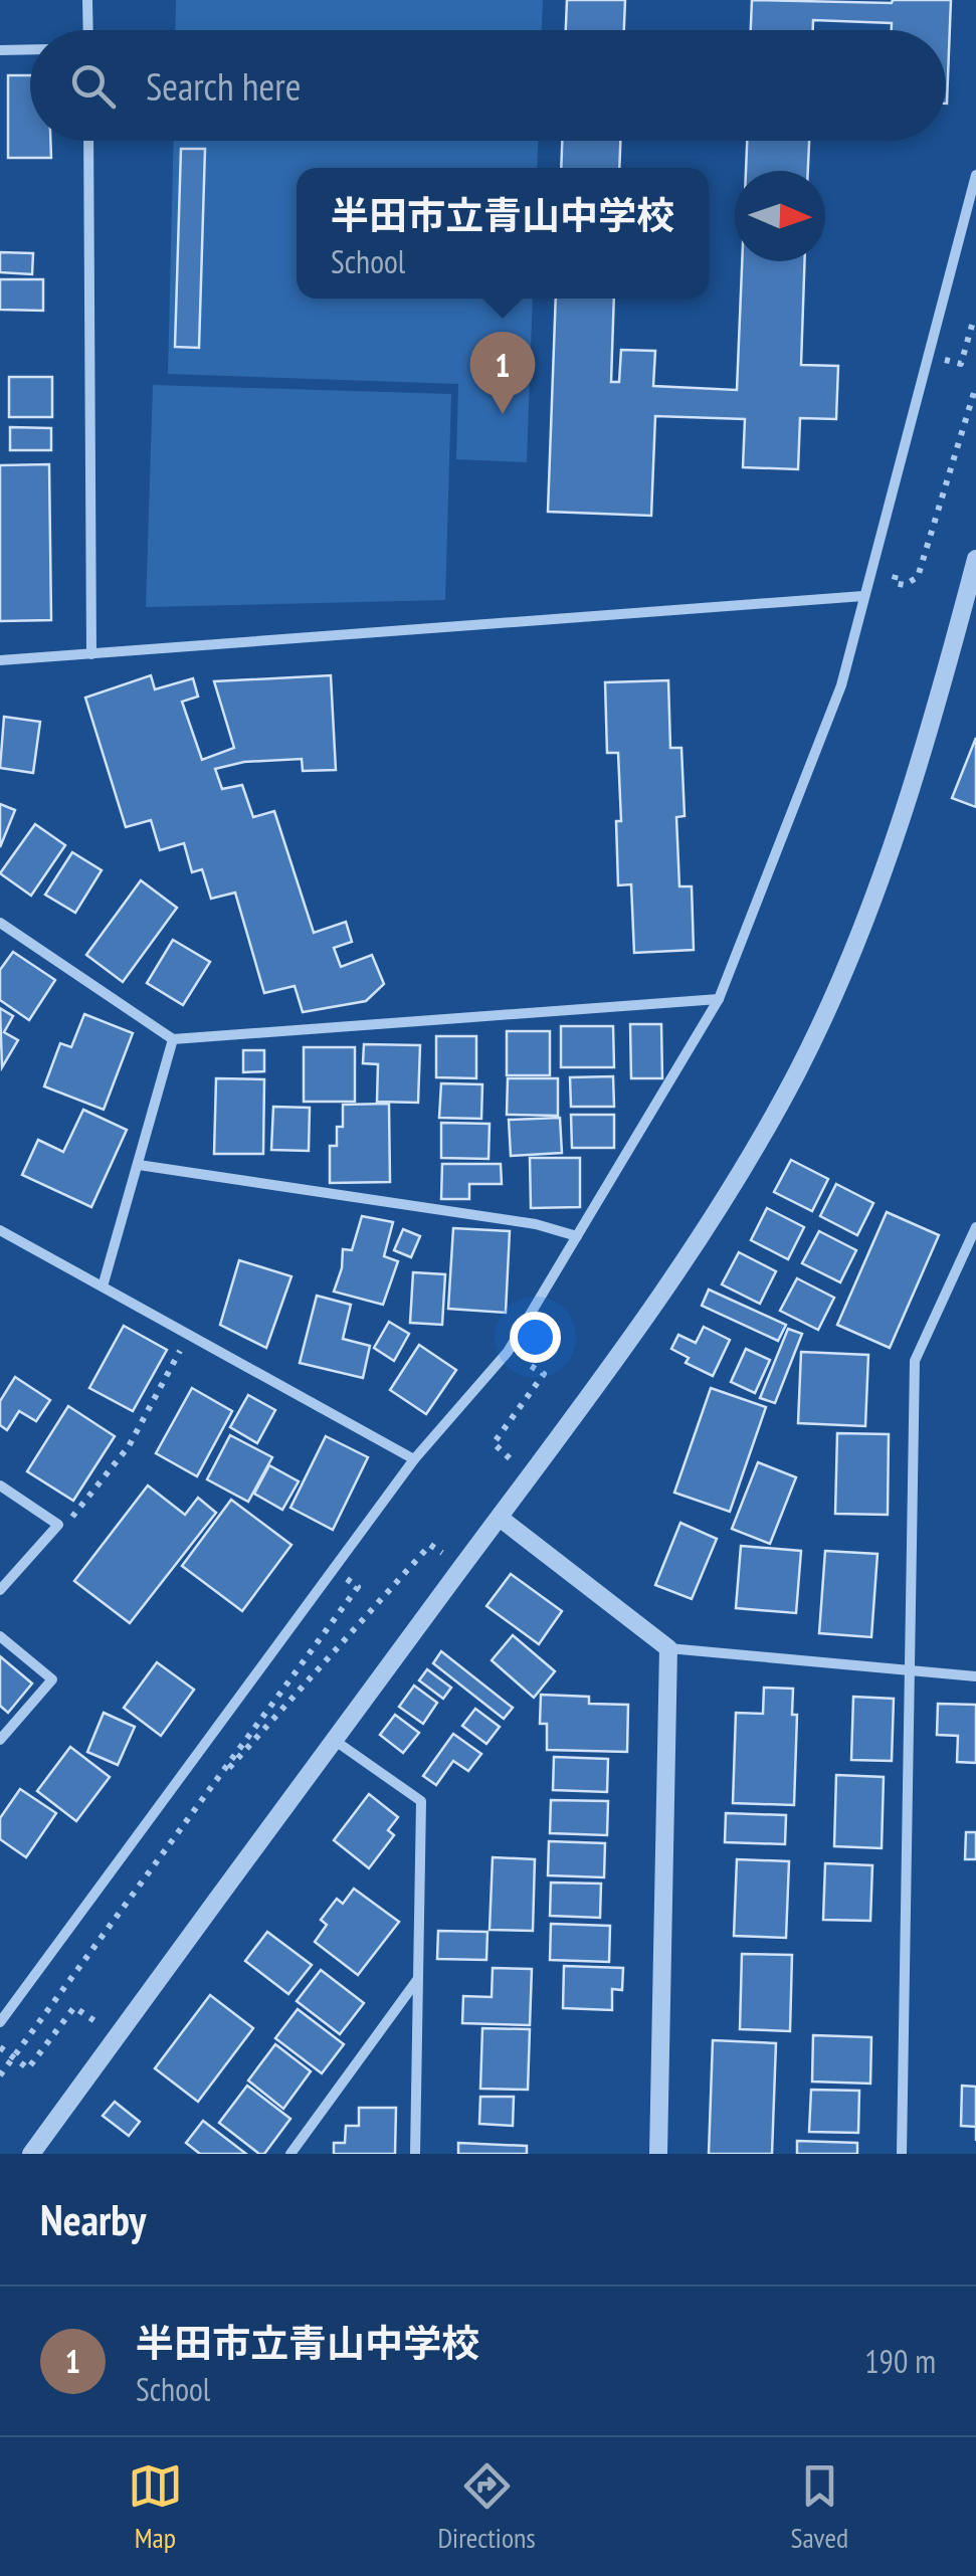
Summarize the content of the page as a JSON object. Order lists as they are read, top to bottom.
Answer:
{
  "north": "right",
  "page": {
    "search": "Search here",
    "popup": ["半田市立青山中学校", "School"],
    "pins": "1",
    "heading": "Nearby",
    "list": [
      {
        "mark": "1",
        "name": "半田市立青山中学校",
        "note": "School",
        "value": "190 m"
      }
    ],
    "nav": ["Map", "Directions", "Saved"]
  }
}
